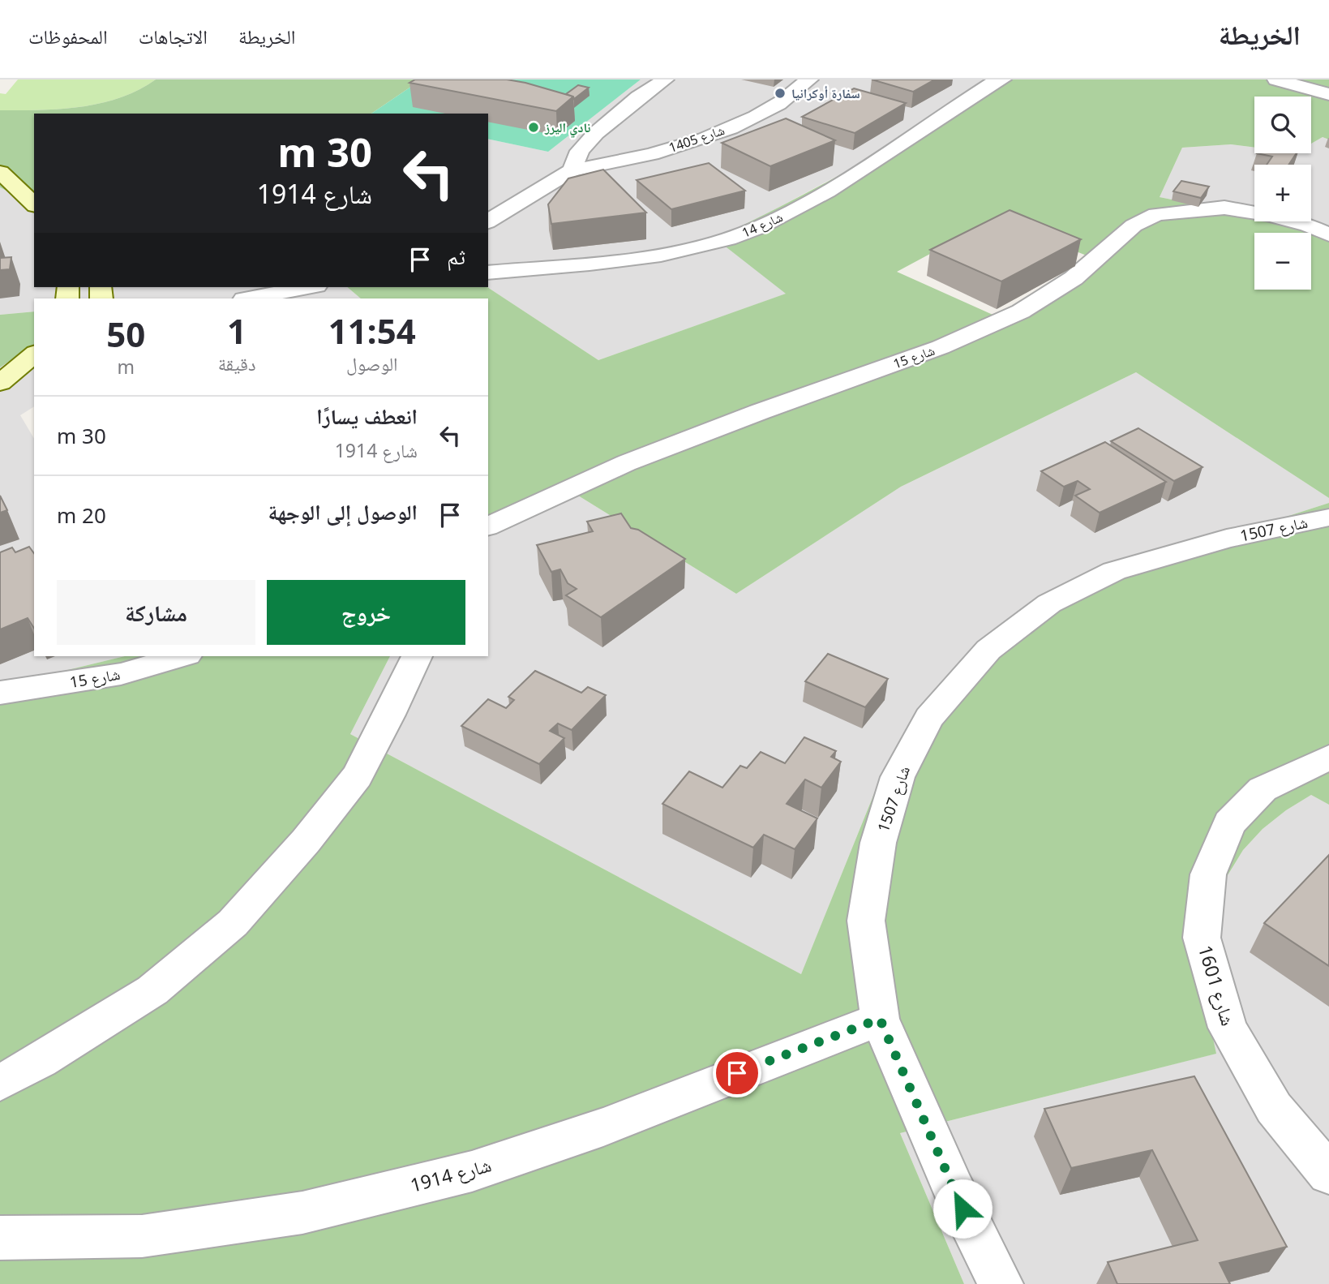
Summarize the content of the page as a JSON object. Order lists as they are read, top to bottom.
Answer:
{
  "streets": {
    "street": [
      "شارع 1405",
      "شارع 14",
      "شارع 15",
      "شارع 1507",
      "شارع 1601",
      "شارع 1914"
    ]
  },
  "crossings": [
    ["شارع 1507", "شارع 1914"]
  ],
  "places": ["سفارة أوكرانيا", "نادي اليرز"],
  "page": {
    "header": "الخريطة",
    "nav": ["الخريطة", "الاتجاهات", "المحفوظات"],
    "map_buttons": ["+", "−"],
    "turn": ["30 m", "شارع 1914"],
    "then": "ثم",
    "eta": [
      "11:54",
      "الوصول",
      "1",
      "دقيقة",
      "50",
      "m"
    ],
    "list": [
      {
        "name": "انعطف يسارًا",
        "note": "شارع 1914",
        "value": "30 m"
      },
      {
        "name": "الوصول إلى الوجهة",
        "value": "20 m"
      }
    ],
    "buttons": ["خروج", "مشاركة"]
  }
}
